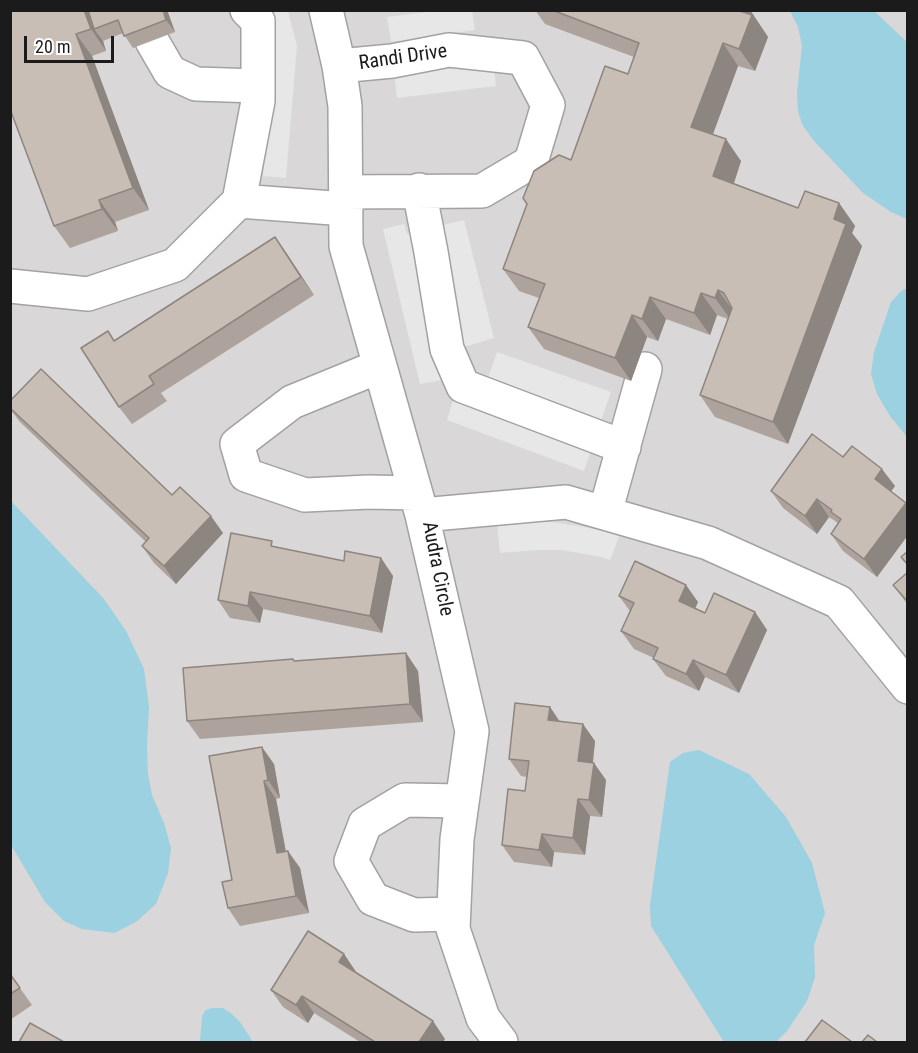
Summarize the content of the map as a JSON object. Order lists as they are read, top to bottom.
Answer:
{
  "streets": {
    "street": ["Randi Drive", "Audra Circle"]
  },
  "crossings": [
    ["Randi Drive", "Audra Circle"]
  ],
  "scale_bar": "20 m"
}
